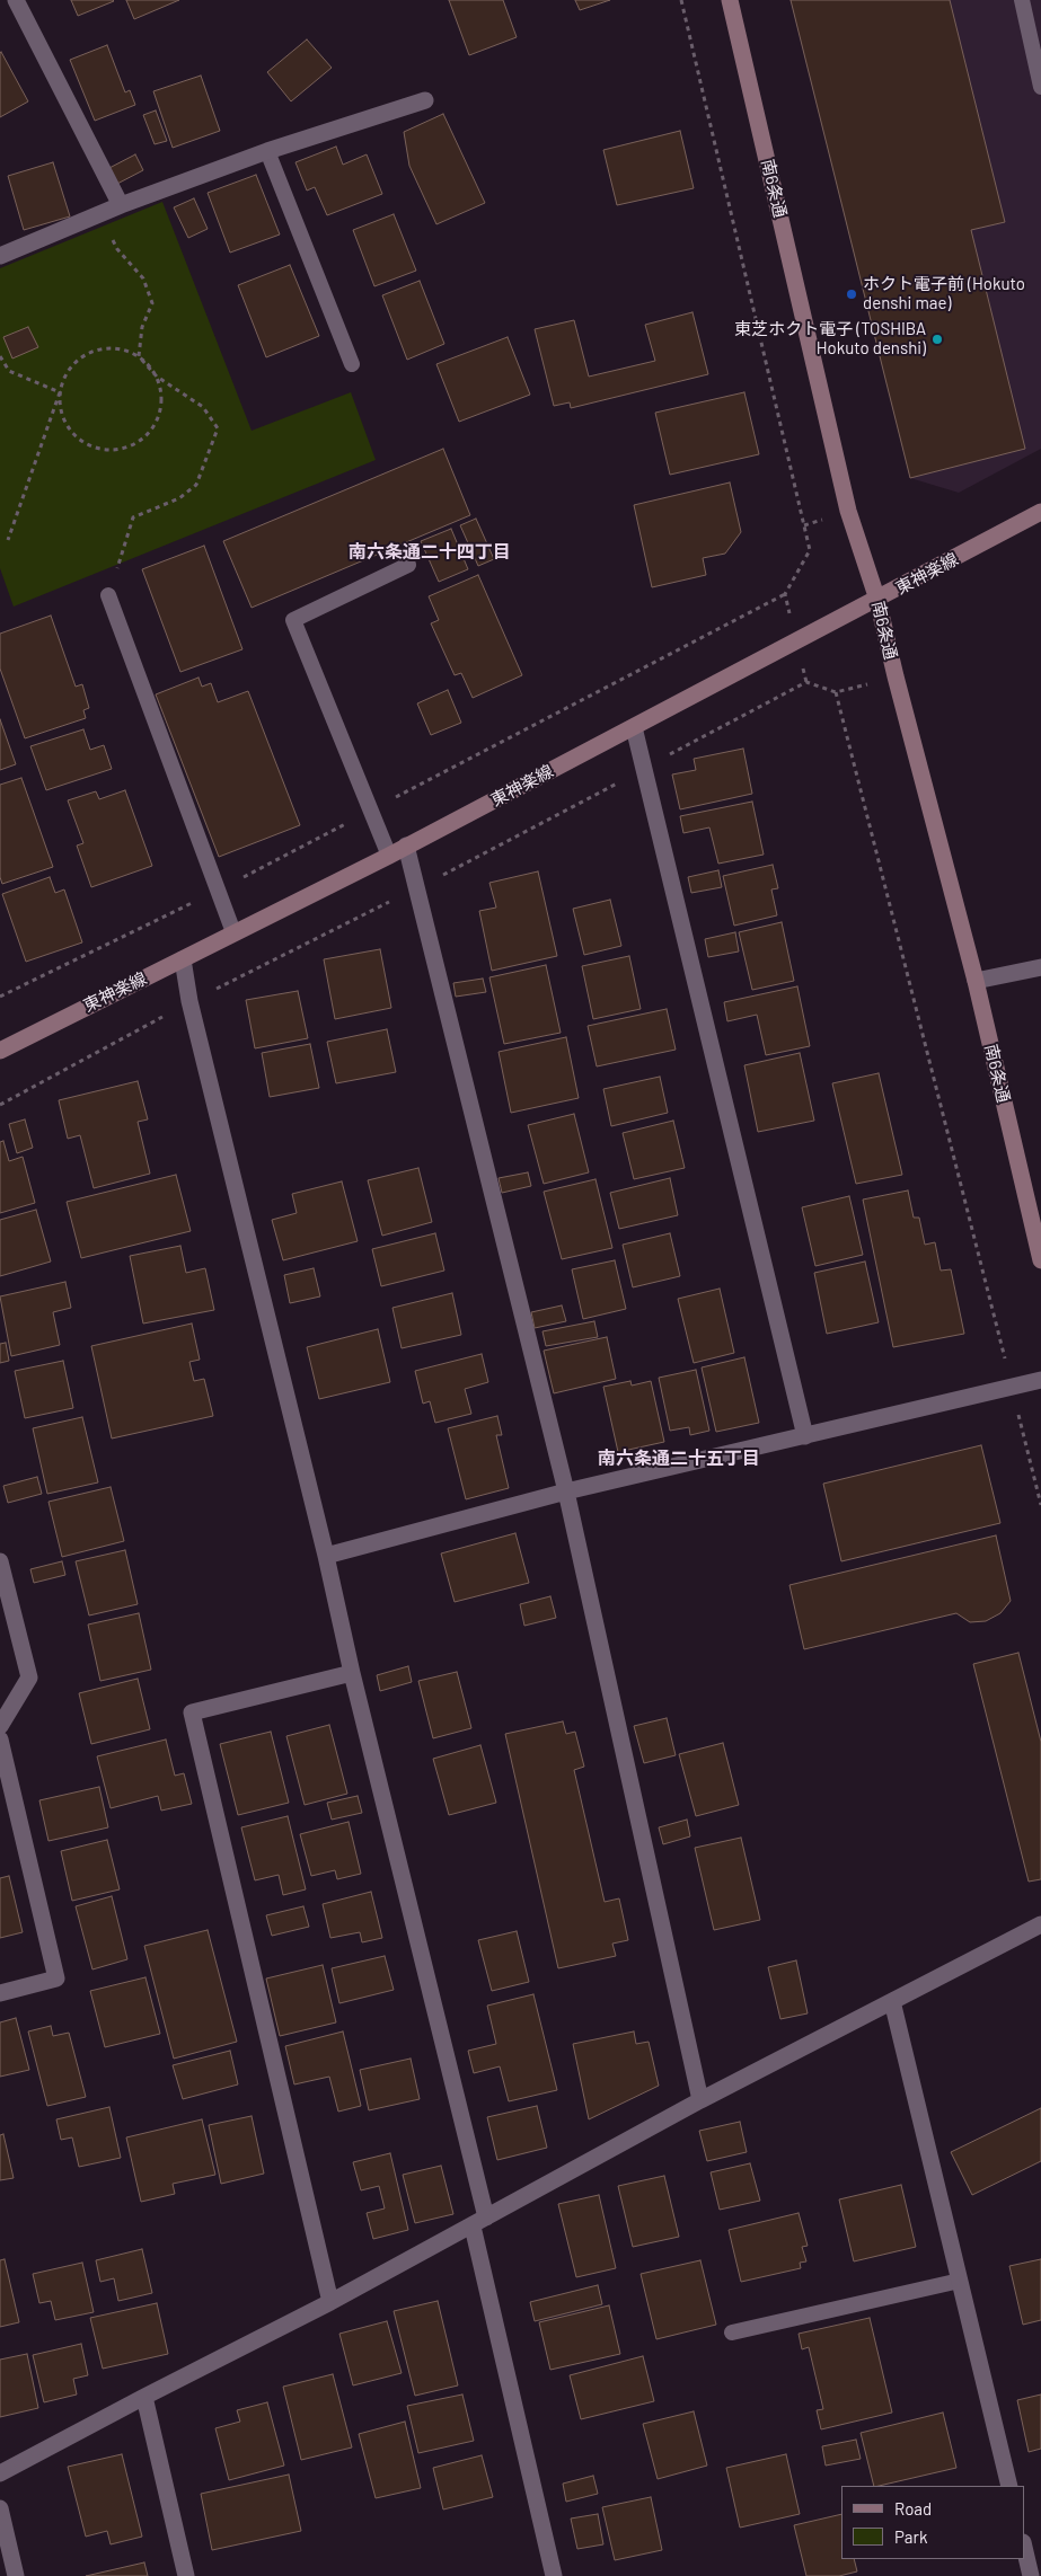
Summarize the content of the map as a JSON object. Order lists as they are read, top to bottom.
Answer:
{
  "streets": {
    "street": ["南6条通", "東神楽線"]
  },
  "crossings": [
    ["南6条通", "東神楽線"]
  ],
  "districts": ["南六条通二十四丁目", "南六条通二十五丁目"],
  "places": ["ホクト電子前 (Hokuto denshi mae)", "東芝ホクト電子 (TOSHIBA Hokuto denshi)"],
  "legend": ["Road", "Park"]
}
